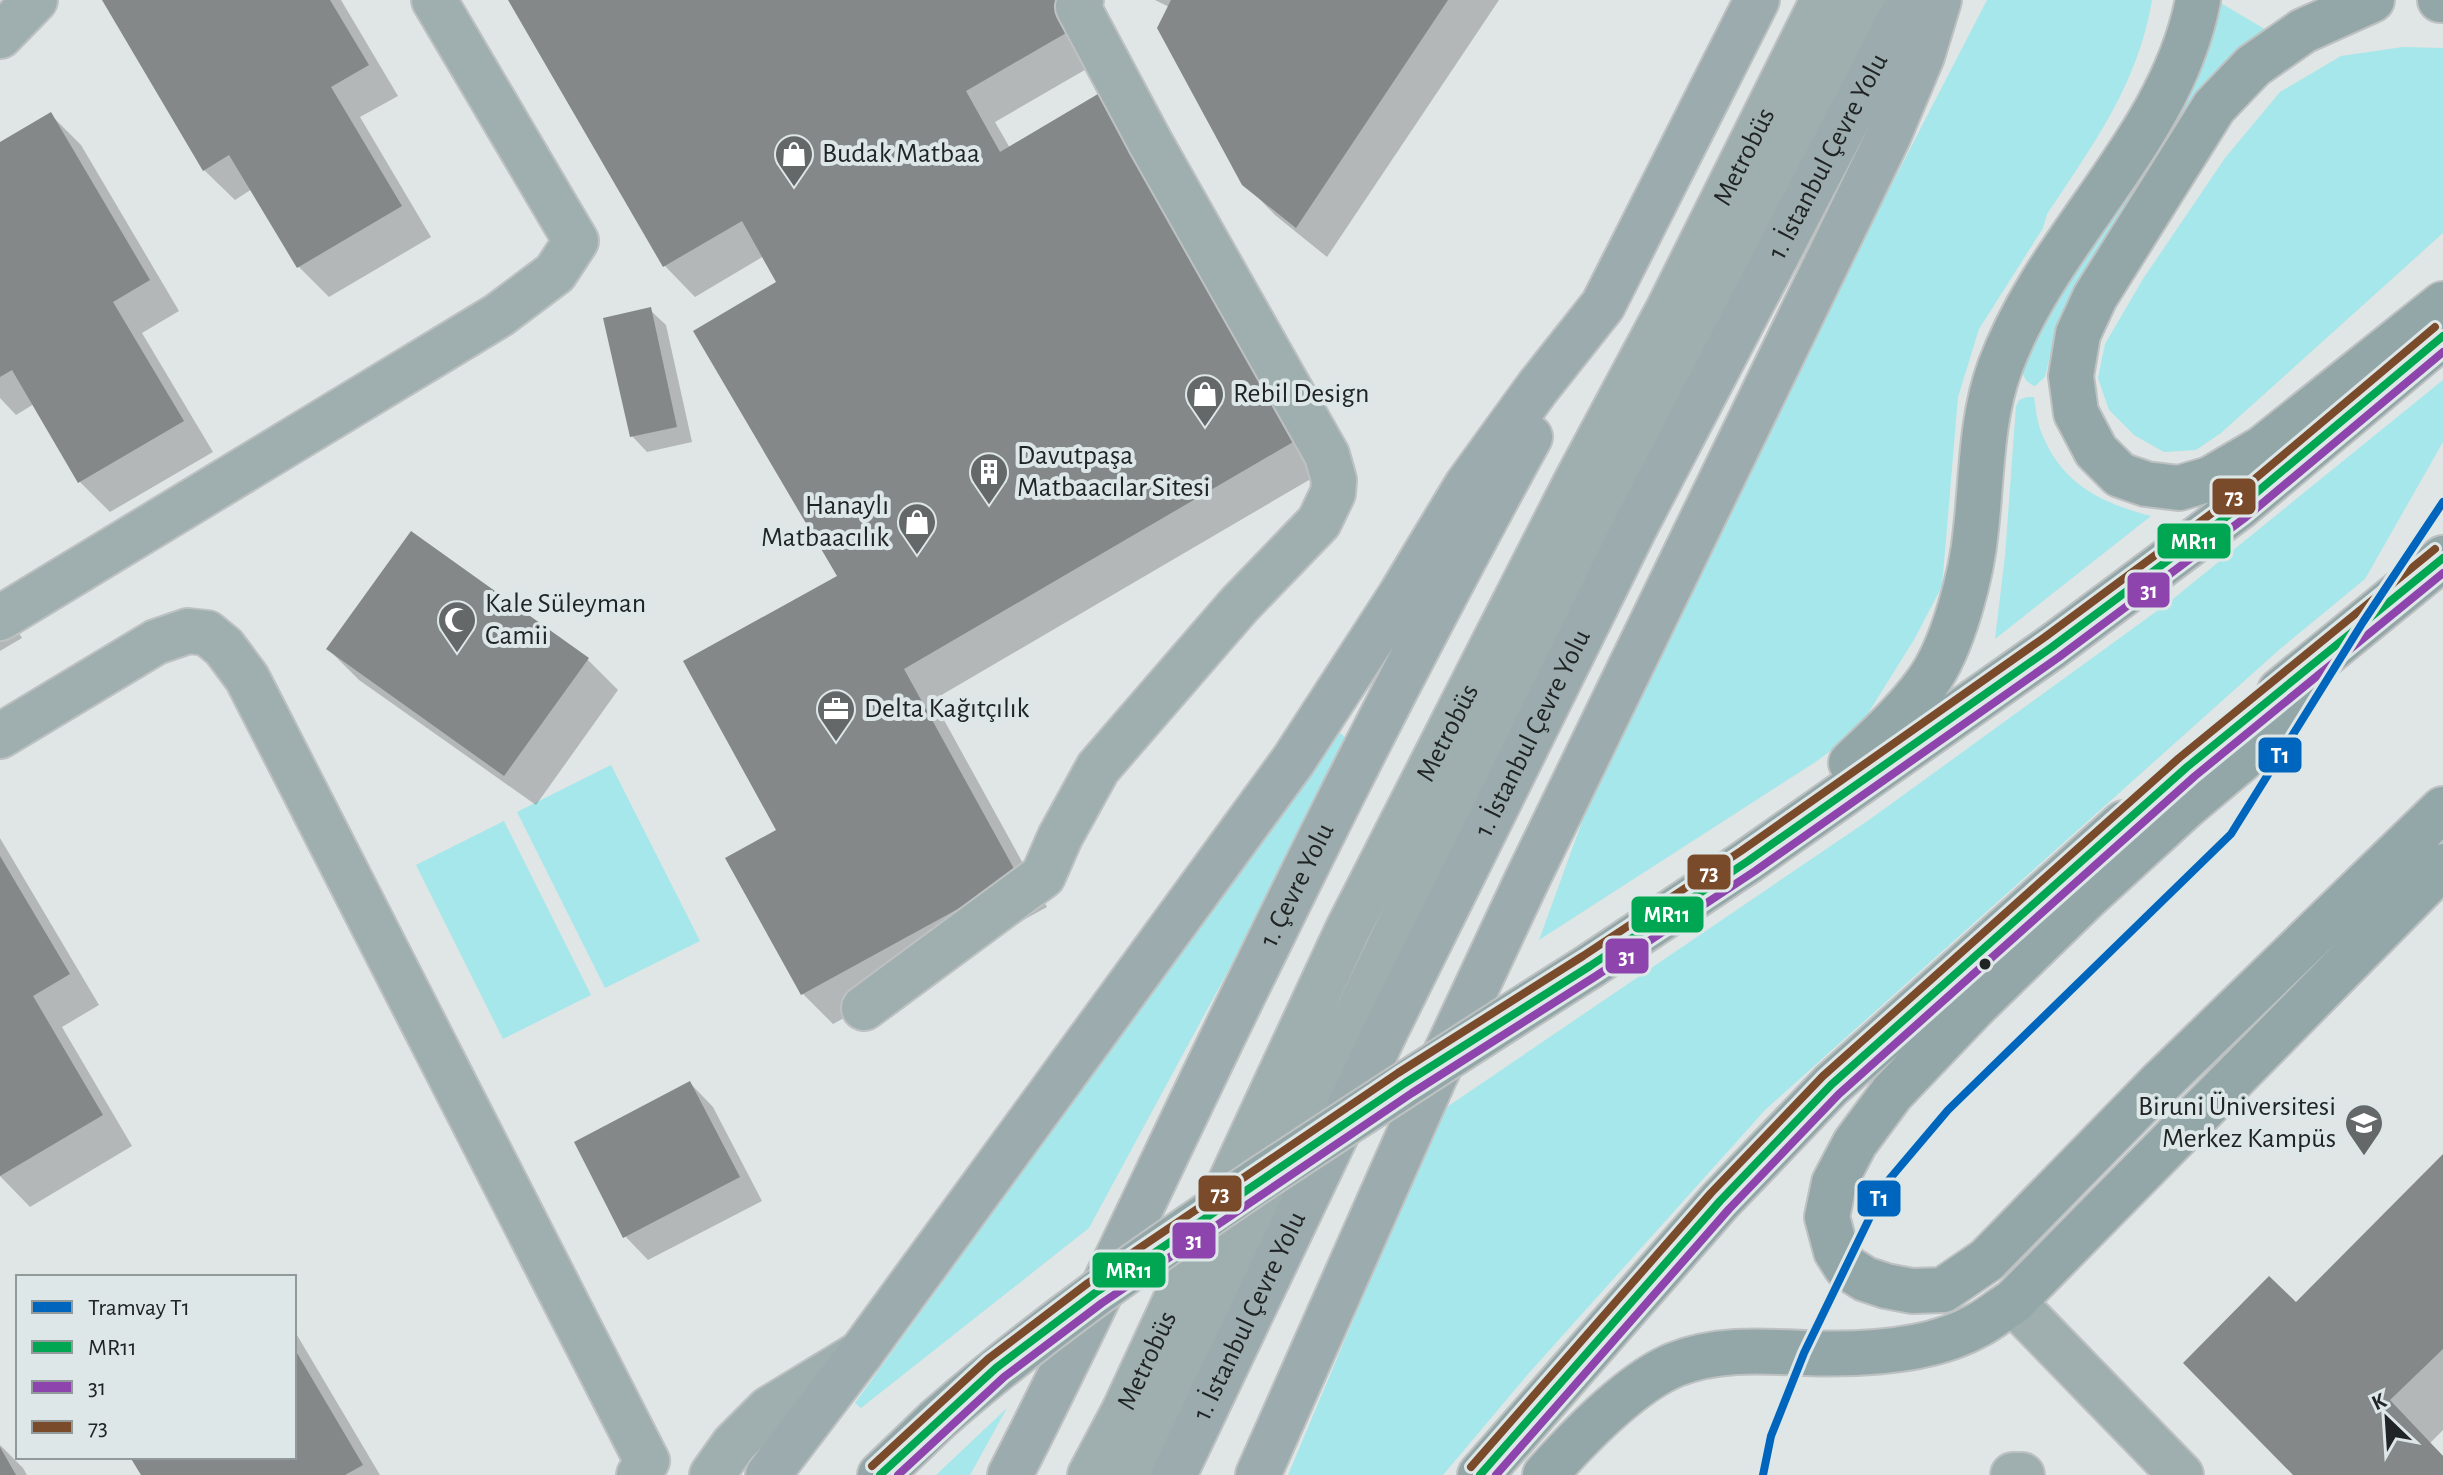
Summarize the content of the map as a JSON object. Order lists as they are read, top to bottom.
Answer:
{
  "streets": {
    "highway": ["1. İstanbul Çevre Yolu", "1. Çevre Yolu"],
    "street": ["Metrobüs"]
  },
  "places": {
    "shop": ["Budak Matbaa", "Rebil Design", "Hanaylı Matbaacılık"],
    "building": ["Davutpaşa Matbaacılar Sitesi"],
    "mosque": ["Kale Süleyman Camii"],
    "office": ["Delta Kağıtçılık"],
    "school or university": ["Biruni Üniversitesi Merkez Kampüs"]
  },
  "lines": [
    "transit line 73",
    "transit line MR11",
    "transit line 31",
    "tram line T1"
  ],
  "legend": [
    "Tramvay T1",
    "MR11",
    "31",
    "73"
  ],
  "north": "top left"
}
